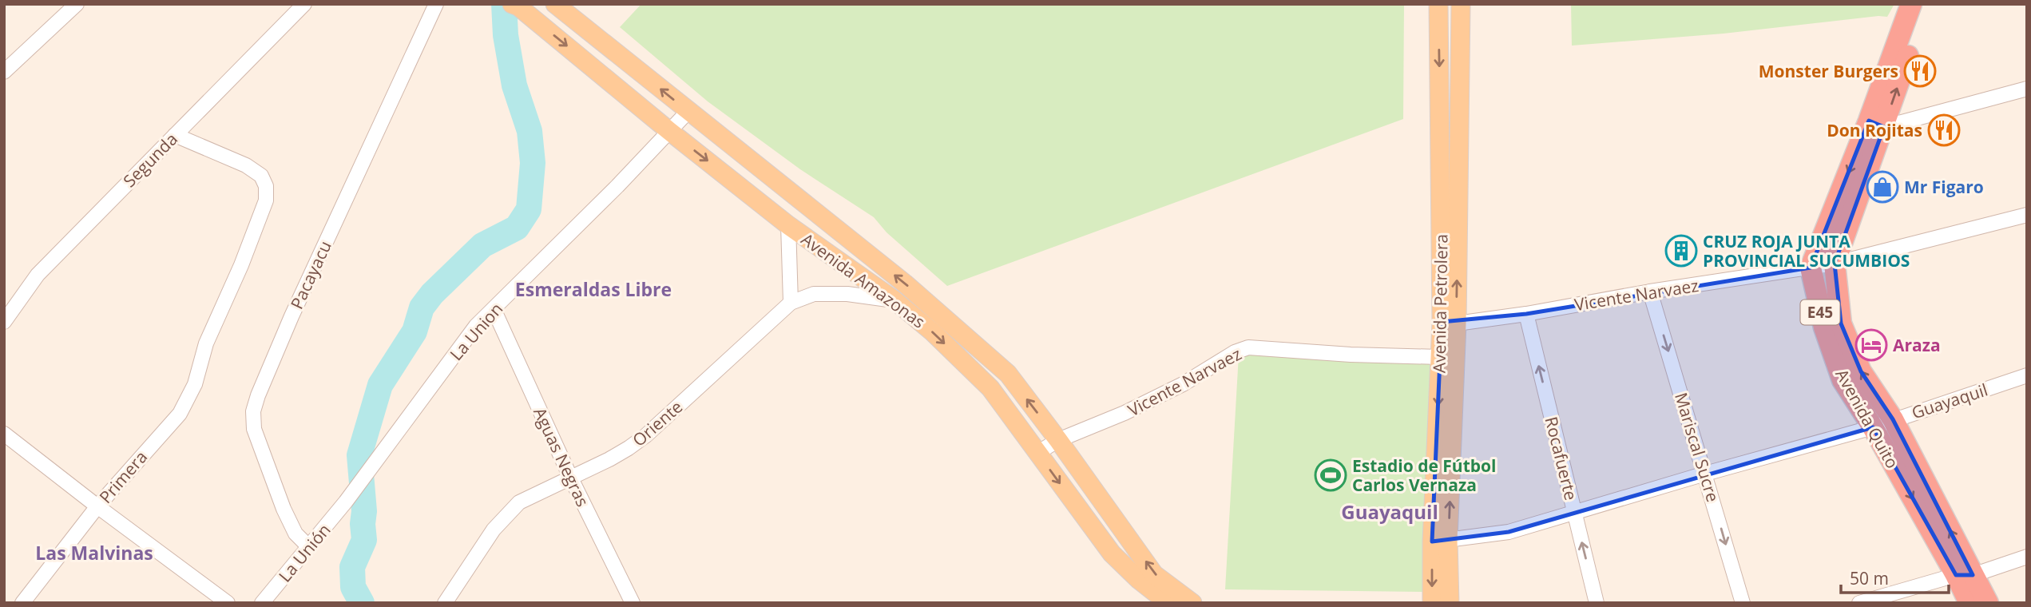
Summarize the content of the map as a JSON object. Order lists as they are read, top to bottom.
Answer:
{
  "streets": {
    "highway": ["E45", "Avenida Quito"],
    "main road": ["Avenida Amazonas", "Avenida Petrolera"],
    "street": [
      "Segunda",
      "Pacayacu",
      "Vicente Narvaez",
      "La Union",
      "Guayaquil",
      "Oriente",
      "Mariscal Sucre",
      "Aguas Negras",
      "Rocafuerte",
      "Primera",
      "La Unión"
    ]
  },
  "crossings": [
    ["Segunda", "Primera"],
    ["Pacayacu", "La Unión"],
    ["Avenida Amazonas", "Vicente Narvaez"],
    ["Avenida Amazonas", "La Union"],
    ["Avenida Amazonas", "Oriente"],
    ["Vicente Narvaez", "Avenida Petrolera"],
    ["Vicente Narvaez", "Avenida Quito"],
    ["Vicente Narvaez", "Mariscal Sucre"],
    ["Vicente Narvaez", "Rocafuerte"],
    ["Avenida Petrolera", "Guayaquil"],
    ["La Union", "Aguas Negras"],
    ["La Union", "La Unión"],
    ["Guayaquil", "Avenida Quito"],
    ["Guayaquil", "Mariscal Sucre"],
    ["Guayaquil", "Rocafuerte"],
    ["Oriente", "Aguas Negras"]
  ],
  "one_way": ["Mariscal Sucre", "Rocafuerte"],
  "districts": ["Esmeraldas Libre", "Guayaquil", "Las Malvinas"],
  "places": {
    "restaurant": ["Monster Burgers", "Don Rojitas"],
    "shop": ["Mr Figaro"],
    "building": ["CRUZ ROJA JUNTA PROVINCIAL SUCUMBIOS"],
    "hotel": ["Araza"],
    "sports": ["Estadio de Fútbol Carlos Vernaza"]
  },
  "scale_bar": "50 m"
}
